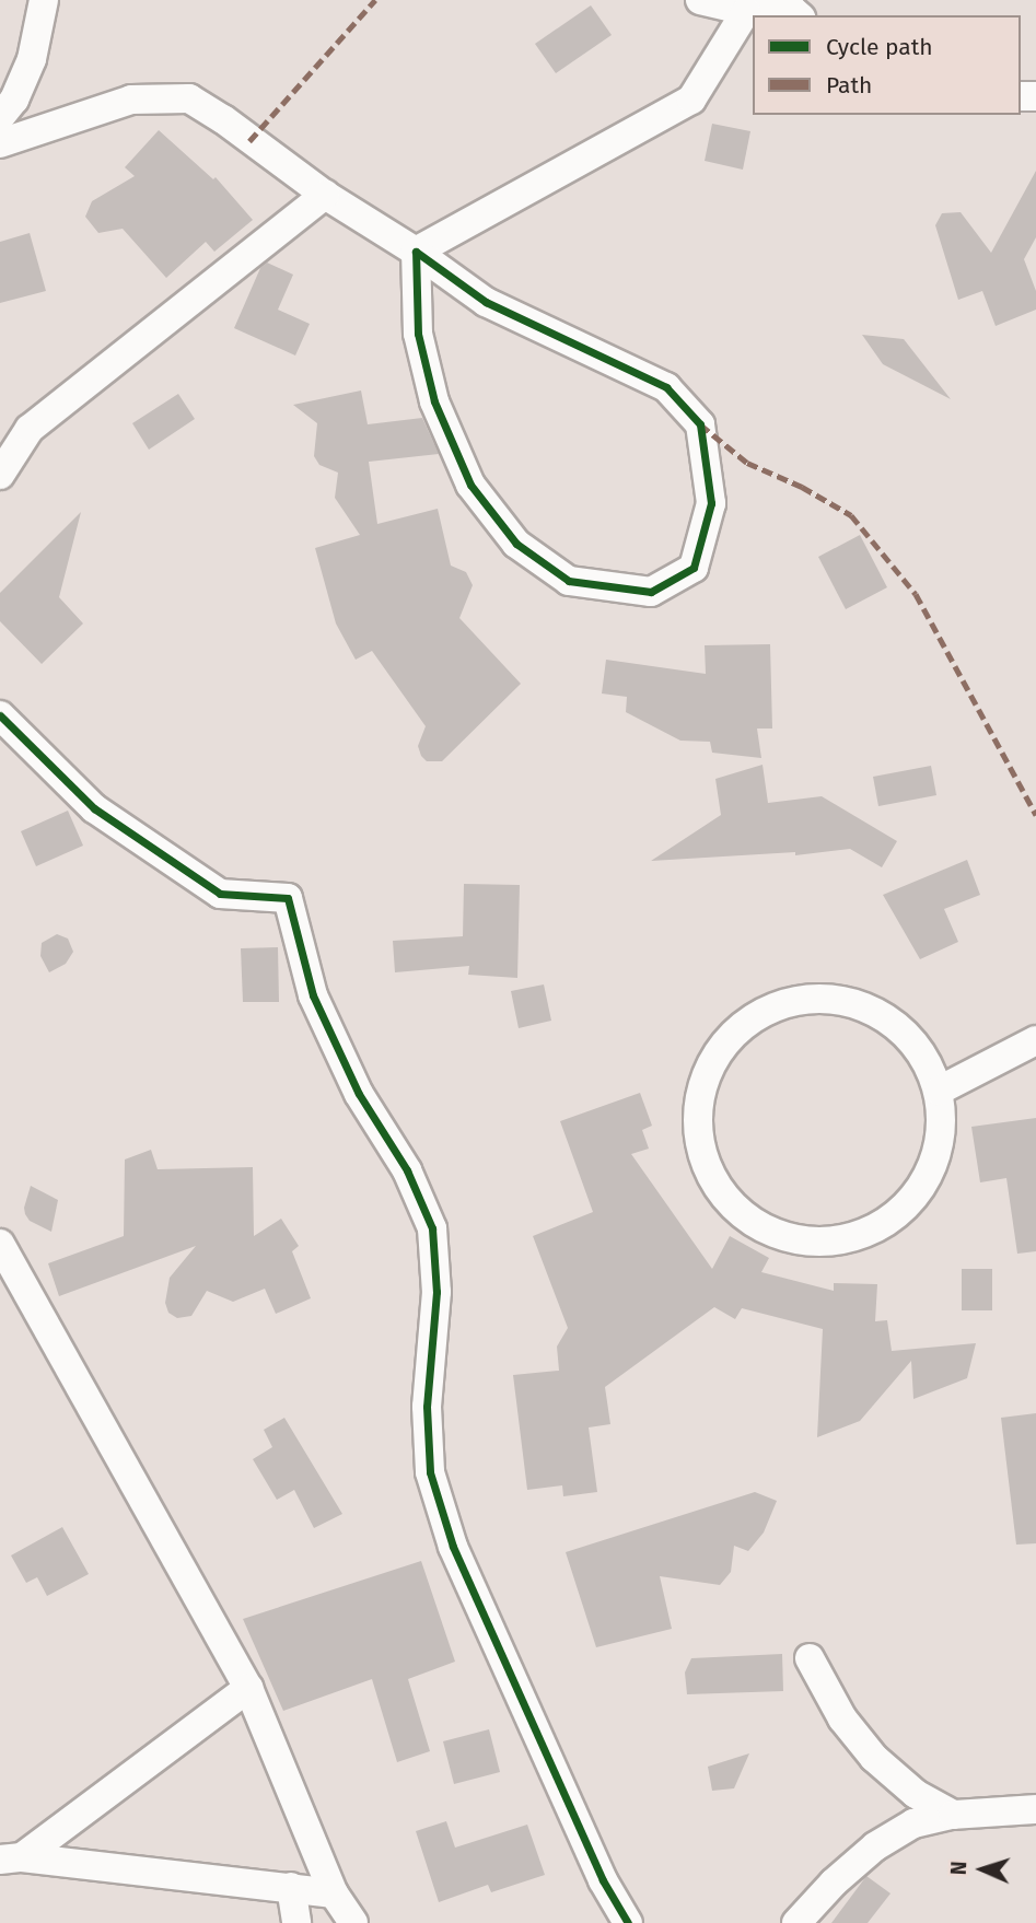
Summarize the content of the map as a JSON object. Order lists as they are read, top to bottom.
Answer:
{
  "legend": ["Cycle path", "Path"],
  "north": "left"
}
